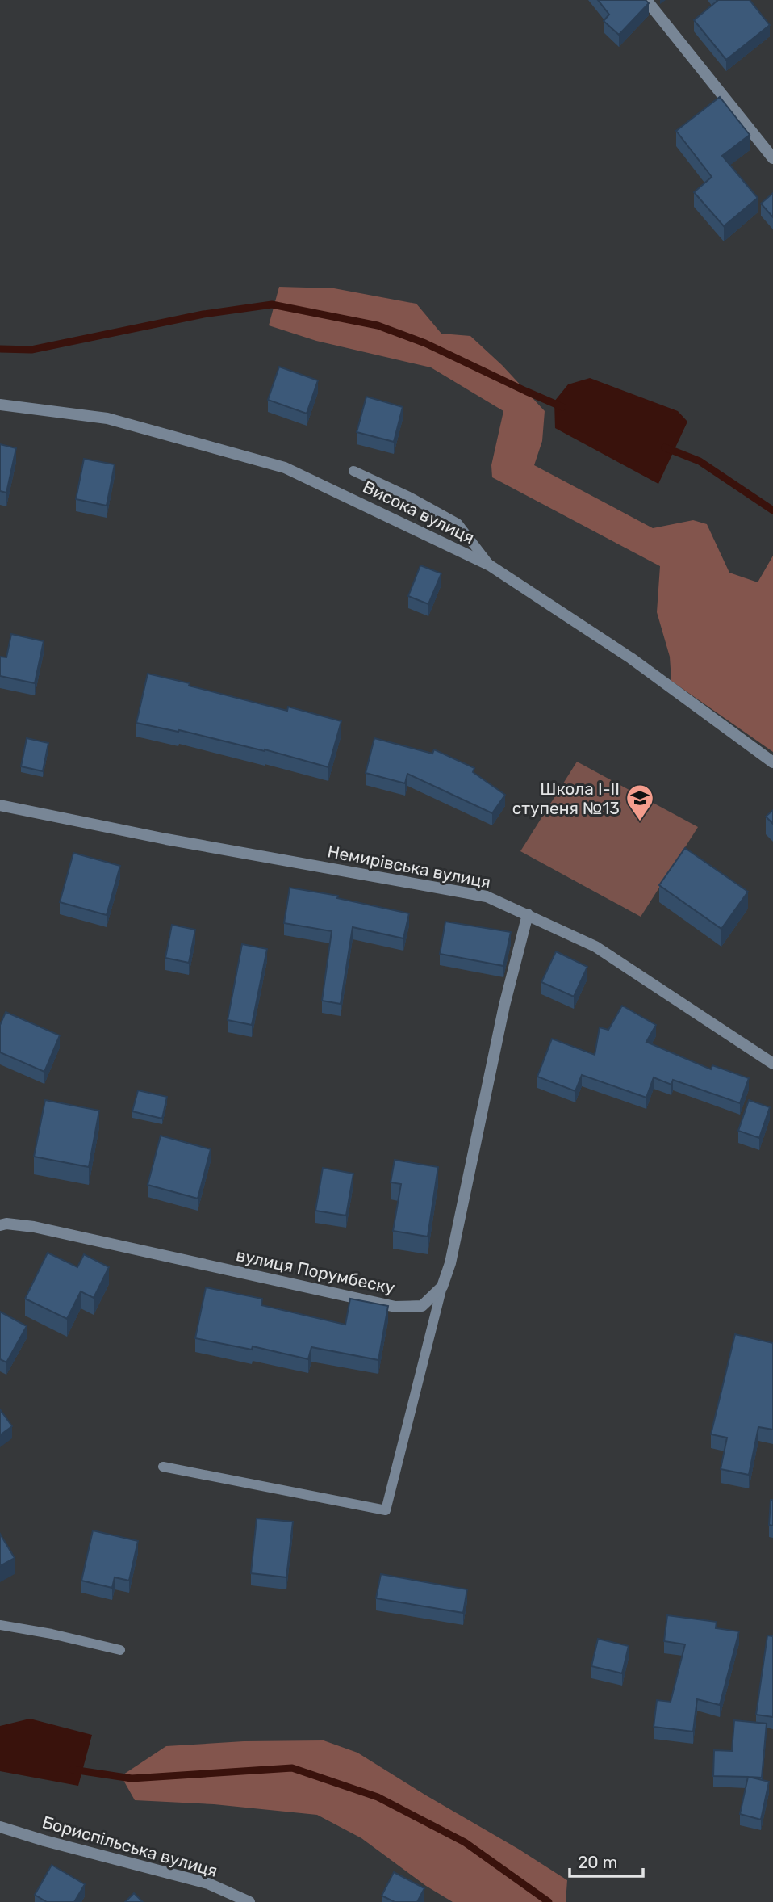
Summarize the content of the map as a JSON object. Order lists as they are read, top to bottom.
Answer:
{
  "streets": {
    "street": [
      "Висока вулиця",
      "Немирівська вулиця",
      "вулиця Порумбеску",
      "Бориспільська вулиця"
    ]
  },
  "crossings": [
    ["Немирівська вулиця", "вулиця Порумбеску"]
  ],
  "places": {
    "school or university": ["Школа I-II ступеня №13"]
  },
  "scale_bar": "20 m"
}
